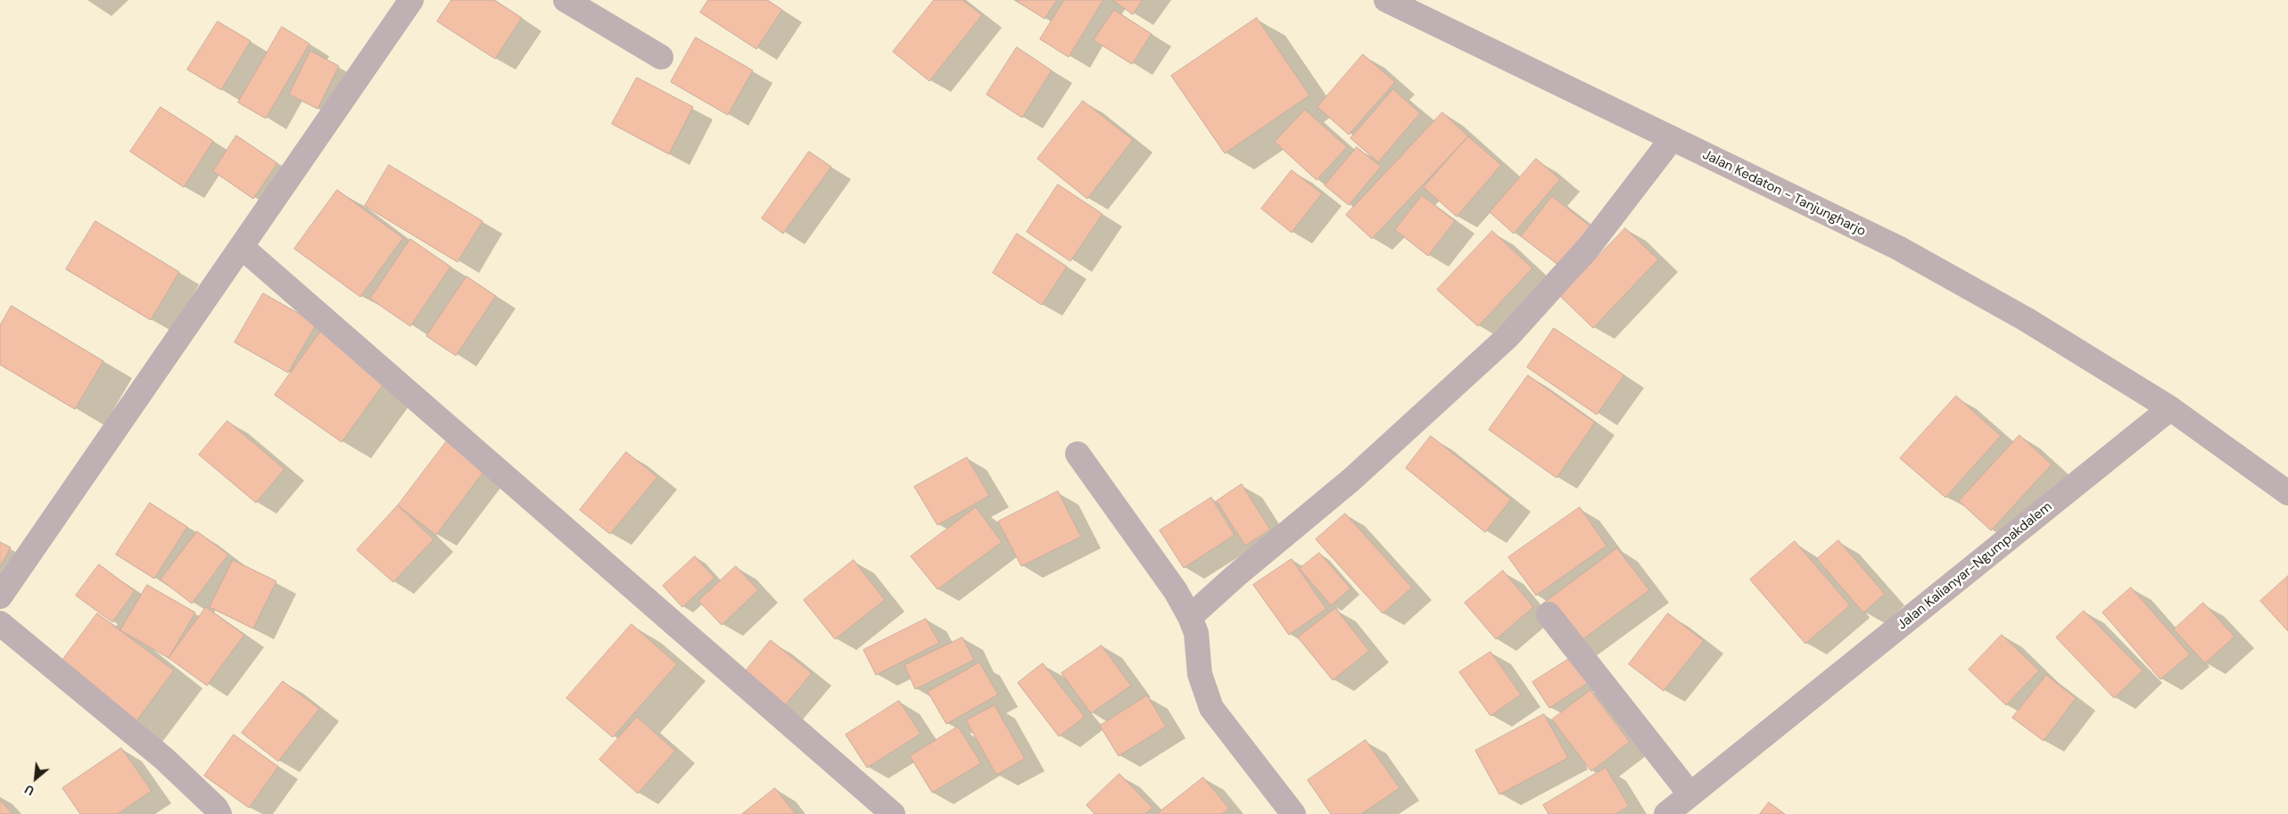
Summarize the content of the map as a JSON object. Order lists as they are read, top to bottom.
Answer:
{
  "streets": {
    "street": ["Jalan Kedaton - Tanjungharjo", "Jalan Kalianyar-Ngumpakdalem"]
  },
  "crossings": [
    ["Jalan Kedaton - Tanjungharjo", "Jalan Kalianyar-Ngumpakdalem"]
  ],
  "north": "bottom left"
}
